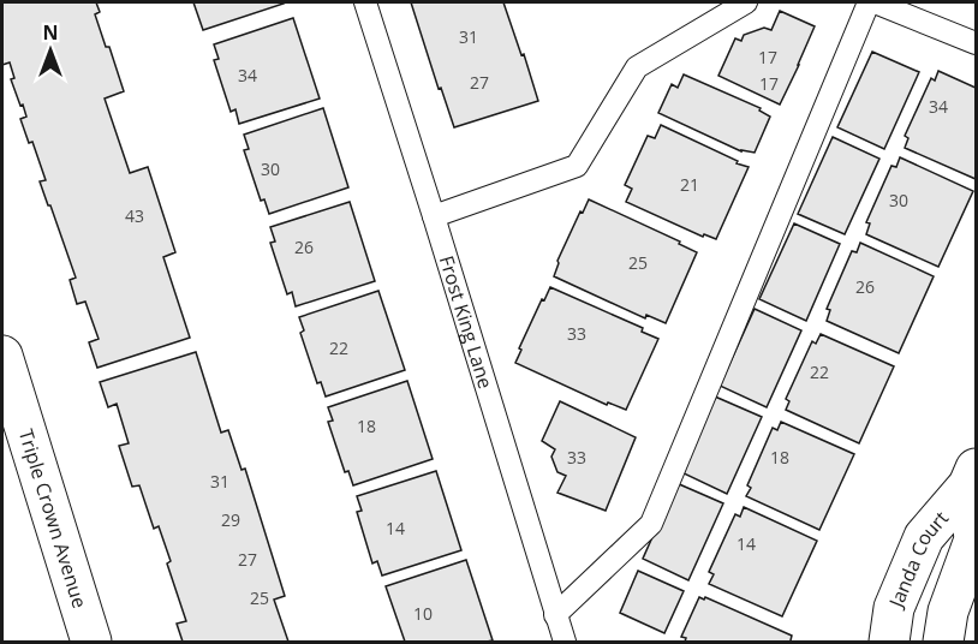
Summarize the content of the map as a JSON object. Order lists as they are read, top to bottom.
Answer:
{
  "streets": {
    "street": ["Triple Crown Avenue", "Janda Court"],
    "lane": ["Frost King Lane"]
  },
  "house_numbers": [
    "31",
    "17",
    "34",
    "27",
    "17",
    "34",
    "30",
    "21",
    "30",
    "43",
    "26",
    "25",
    "26",
    "33",
    "22",
    "22",
    "18",
    "33",
    "18",
    "31",
    "29",
    "14",
    "14",
    "27",
    "25",
    "10"
  ],
  "north": "top"
}
